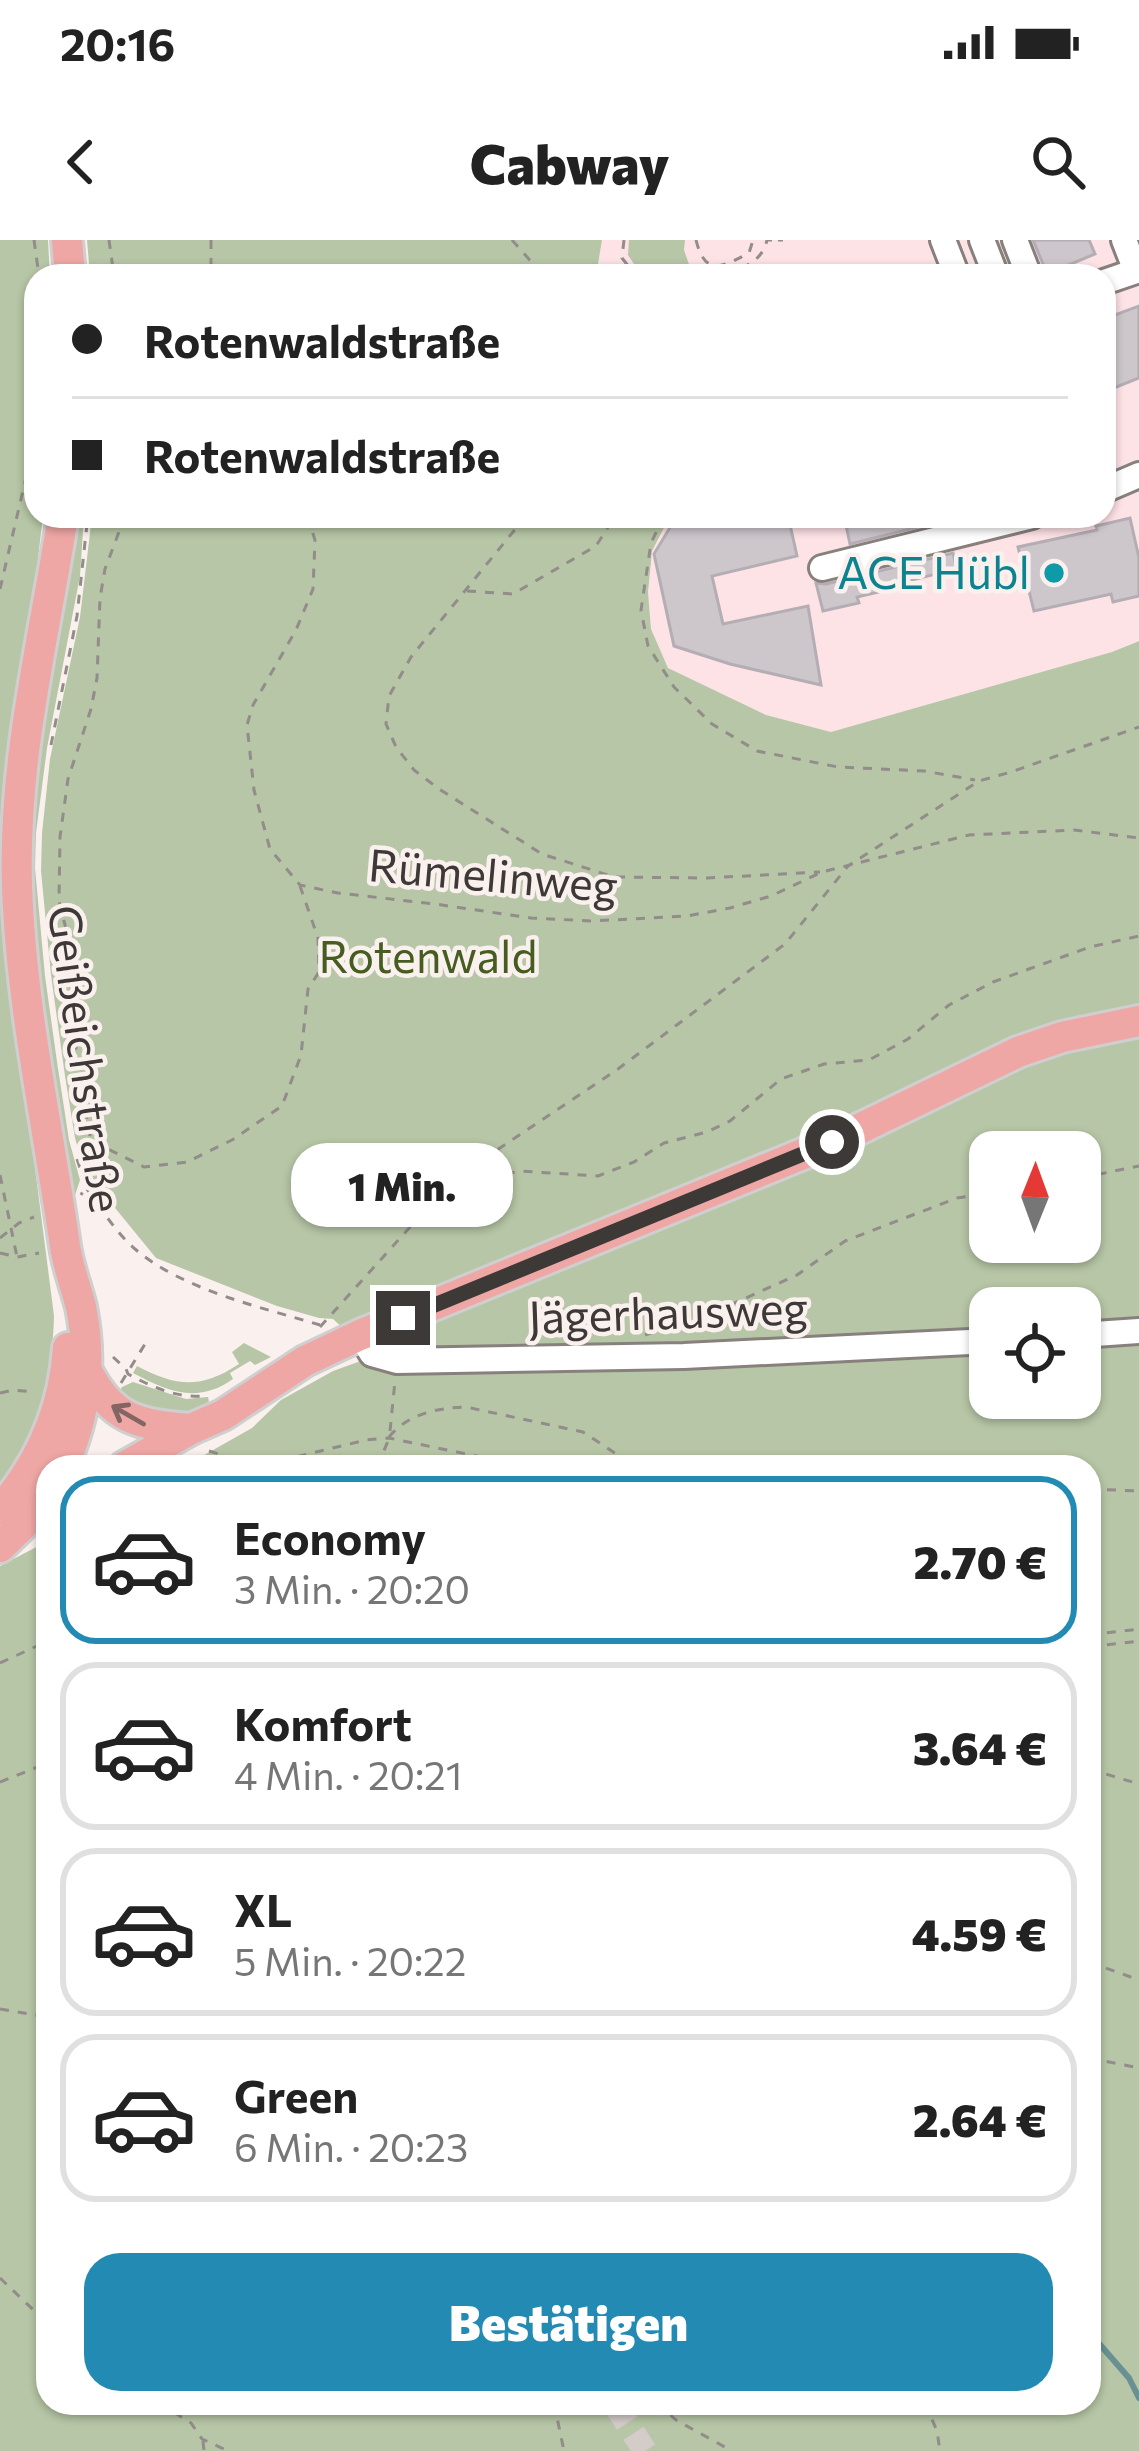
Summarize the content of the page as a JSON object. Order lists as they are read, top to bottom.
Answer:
{
  "streets": {
    "main road": ["Geißeichstraße"],
    "street": ["Jägerhausweg"],
    "path": ["Rümelinweg"]
  },
  "parks": ["Rotenwald"],
  "places": ["ACE Hübl"],
  "north": "top",
  "page": {
    "status": "20:16",
    "header": "Cabway",
    "banner": ["Rotenwaldstraße", "Rotenwaldstraße"],
    "bubble": "1 Min.",
    "list": [
      {
        "name": "Economy",
        "note": "3 Min. · 20:20",
        "value": "2.70 €"
      },
      {
        "name": "Komfort",
        "note": "4 Min. · 20:21",
        "value": "3.64 €"
      },
      {
        "name": "XL",
        "note": "5 Min. · 20:22",
        "value": "4.59 €"
      },
      {
        "name": "Green",
        "note": "6 Min. · 20:23",
        "value": "2.64 €"
      }
    ],
    "buttons": "Bestätigen"
  }
}
